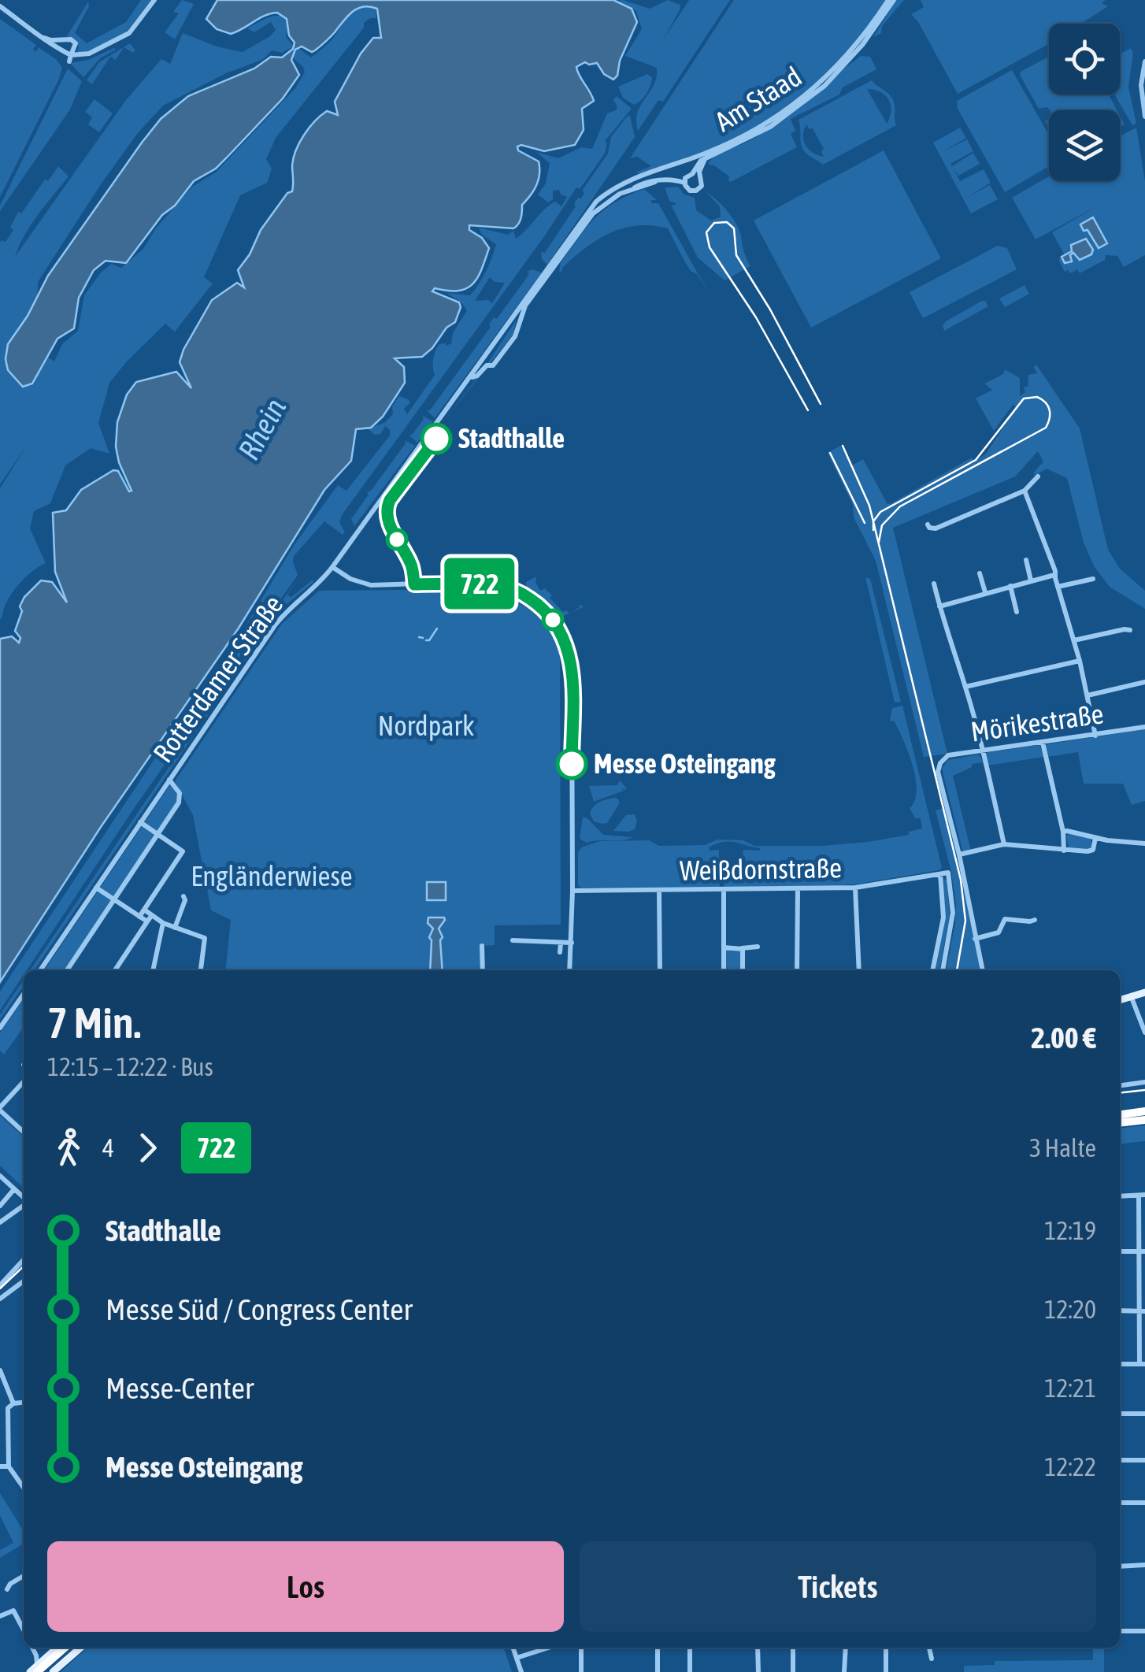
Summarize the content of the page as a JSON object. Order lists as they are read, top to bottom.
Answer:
{
  "streets": {
    "street": [
      "Am Staad",
      "Rotterdamer Straße",
      "Mörikestraße",
      "Weißdornstraße"
    ]
  },
  "crossings": [
    ["Am Staad", "Rotterdamer Straße"]
  ],
  "water": ["Rhein"],
  "parks": ["Nordpark", "Engländerwiese"],
  "places": ["Stadthalle", "Messe Osteingang"],
  "lines": ["bus line 722"],
  "page": {
    "on_map": "722",
    "heading": ["7 Min.", "12:15 – 12:22 · Bus", "2.00 €"],
    "legs": ["4", "722", "3 Halte"],
    "list": [
      {
        "name": "Stadthalle",
        "value": "12:19"
      },
      {
        "name": "Messe Süd / Congress Center",
        "value": "12:20"
      },
      {
        "name": "Messe-Center",
        "value": "12:21"
      },
      {
        "name": "Messe Osteingang",
        "value": "12:22"
      }
    ],
    "buttons": ["Los", "Tickets"]
  }
}
